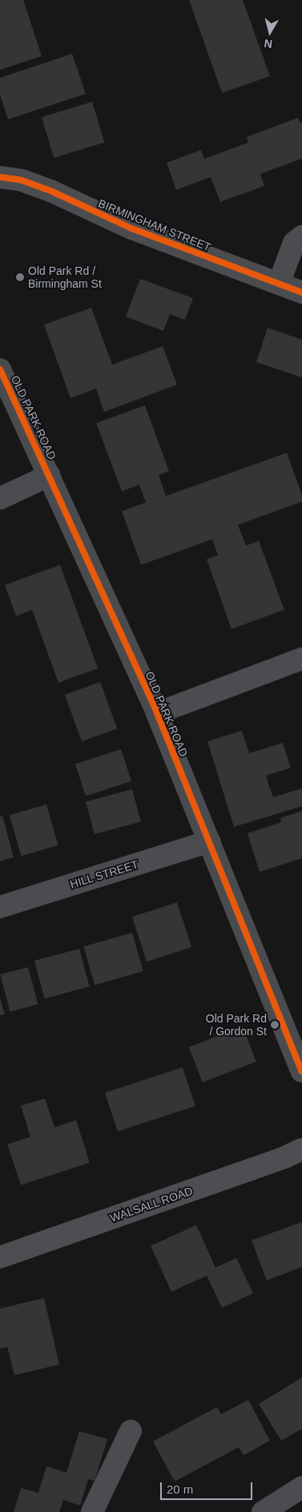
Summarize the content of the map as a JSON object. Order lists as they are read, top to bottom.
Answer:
{
  "streets": {
    "main road": ["WALSALL ROAD"],
    "street": ["BIRMINGHAM STREET", "OLD PARK ROAD", "HILL STREET"]
  },
  "crossings": [
    ["OLD PARK ROAD", "HILL STREET"]
  ],
  "places": ["Old Park Rd / Birmingham St", "Old Park Rd / Gordon St"],
  "scale_bar": "20 m",
  "north": "bottom"
}
